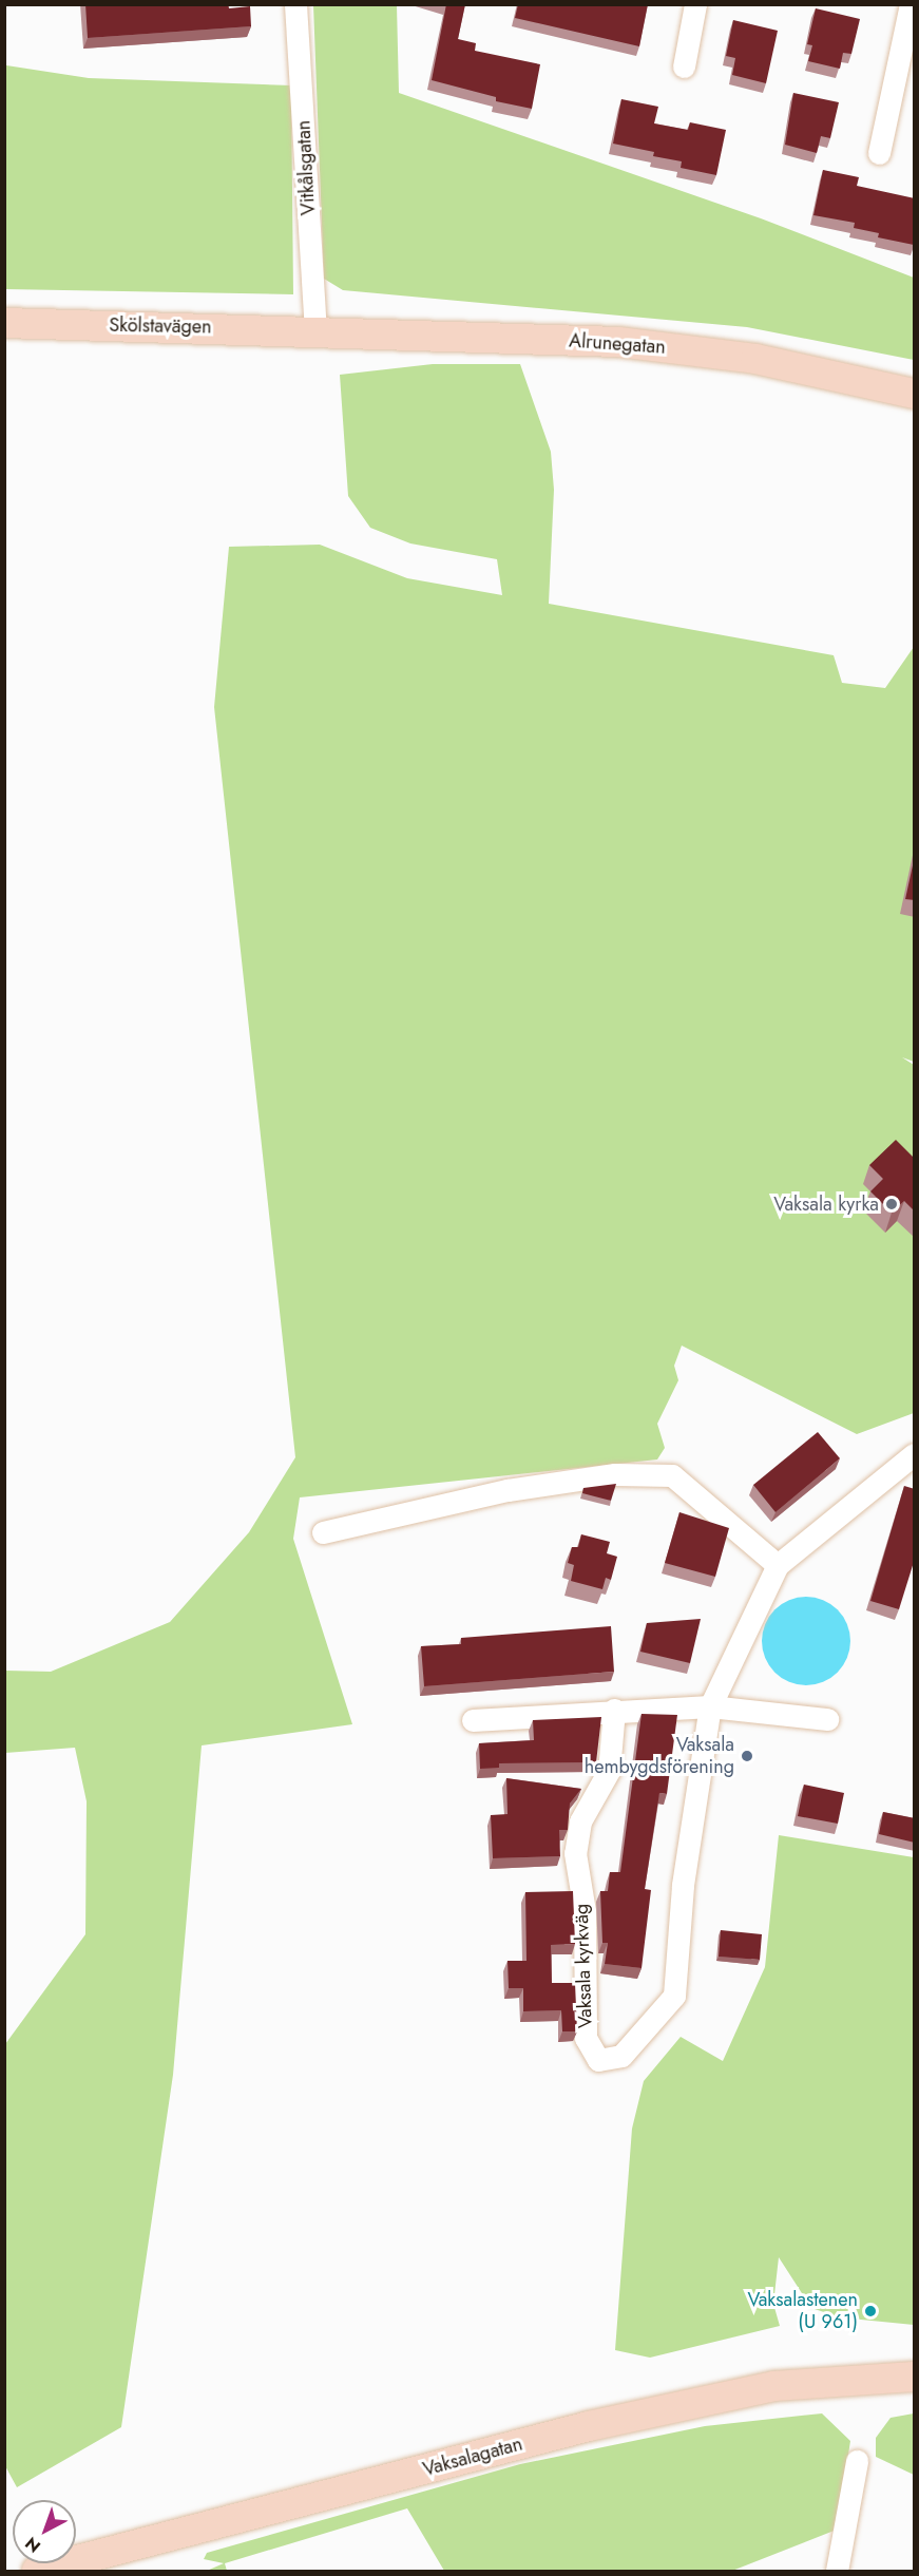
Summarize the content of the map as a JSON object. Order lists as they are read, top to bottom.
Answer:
{
  "streets": {
    "street": [
      "Vitkålsgatan",
      "Skölstavägen",
      "Alrunegatan",
      "Vaksala kyrkväg",
      "Vaksalagatan"
    ]
  },
  "crossings": [
    ["Vitkålsgatan", "Skölstavägen"],
    ["Vitkålsgatan", "Alrunegatan"],
    ["Skölstavägen", "Alrunegatan"]
  ],
  "places": ["Vaksala kyrka", "Vaksala hembygdsförening", "Vaksalastenen (U 961)"],
  "north": "bottom left"
}
